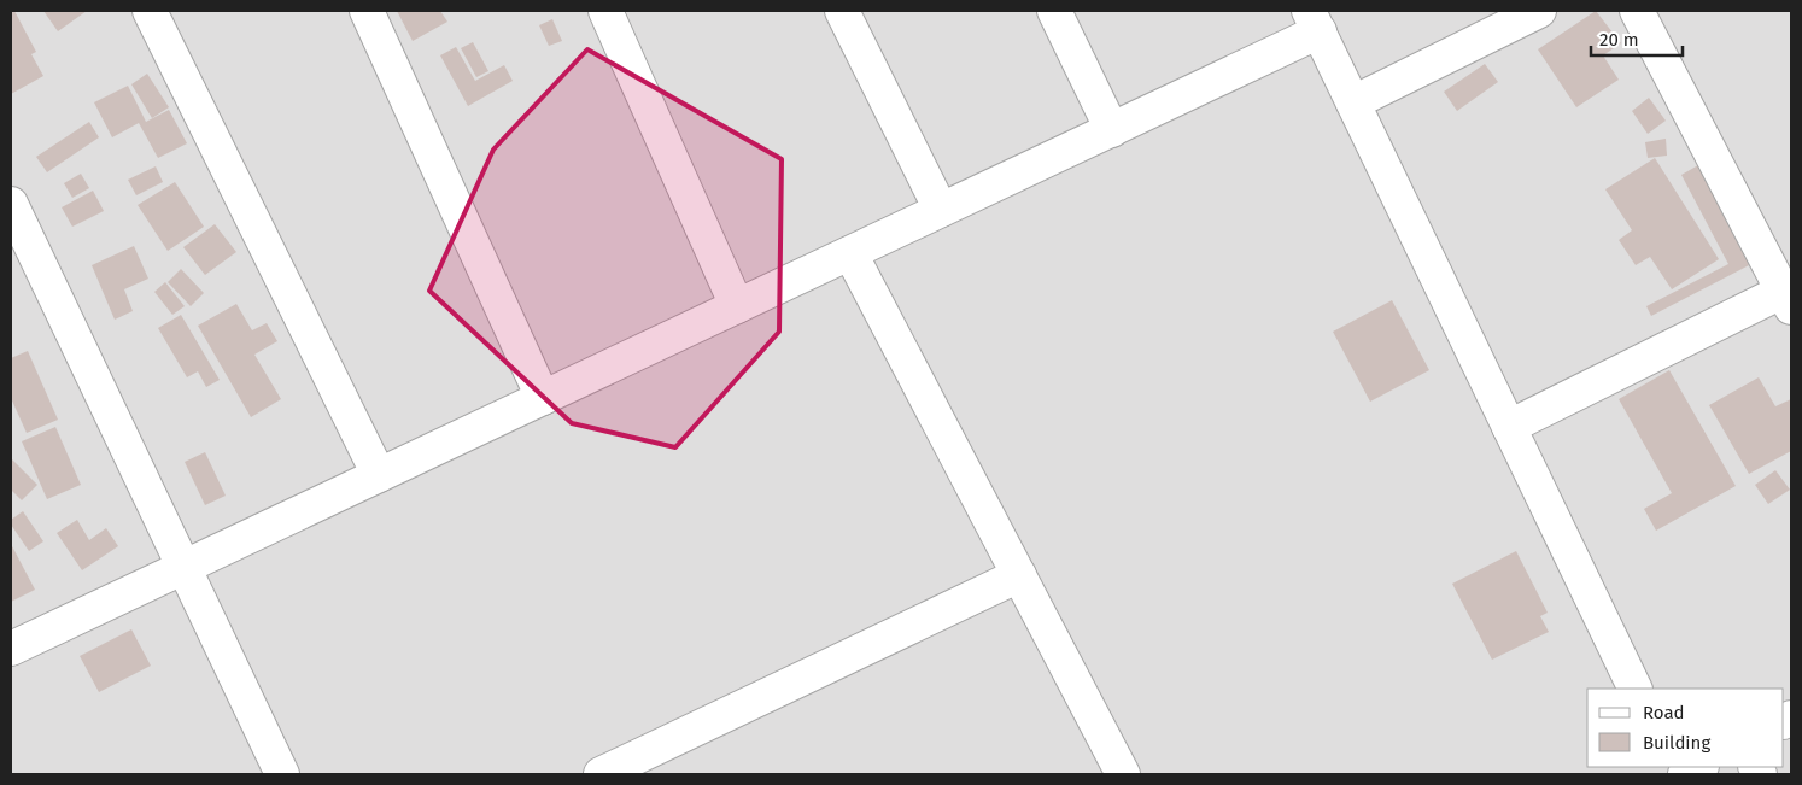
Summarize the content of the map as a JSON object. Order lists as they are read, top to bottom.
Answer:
{
  "legend": ["Road", "Building"],
  "scale_bar": "20 m"
}
